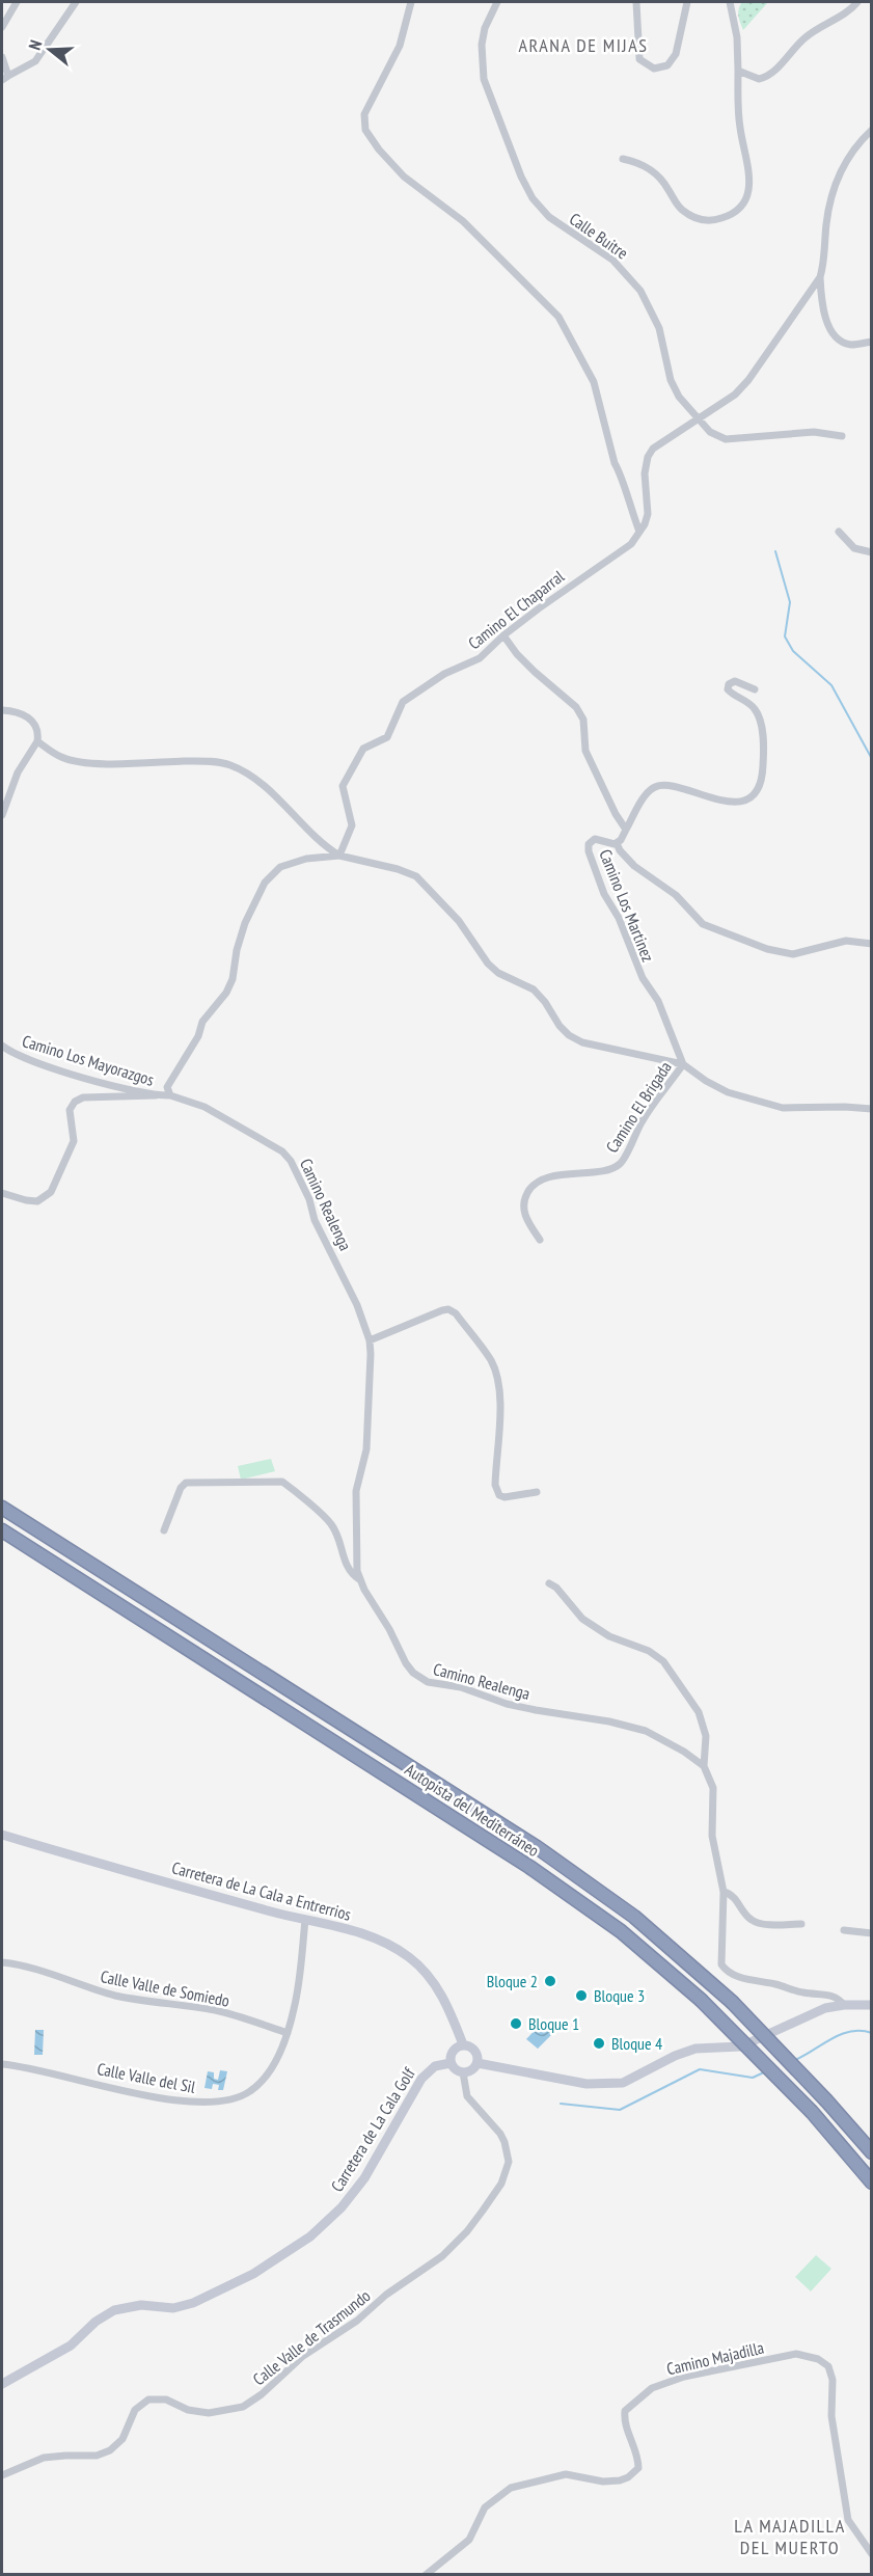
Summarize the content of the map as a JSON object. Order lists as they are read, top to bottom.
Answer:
{
  "streets": {
    "highway": ["Autopista del Mediterráneo"],
    "street": [
      "Calle Buitre",
      "Camino El Chaparral",
      "Camino Los Martinez",
      "Camino Los Mayorazgos",
      "Camino El Brigada",
      "Camino Realenga",
      "Carretera de La Cala a Entrerrios",
      "Calle Valle de Somiedo",
      "Calle Valle del Sil",
      "Carretera de La Cala Golf",
      "Calle Valle de Trasmundo",
      "Camino Majadilla"
    ]
  },
  "crossings": [
    ["Calle Buitre", "Camino El Chaparral"],
    ["Camino El Chaparral", "Camino Los Martinez"],
    ["Camino Los Martinez", "Camino El Brigada"],
    ["Camino Los Mayorazgos", "Camino Realenga"],
    ["Carretera de La Cala a Entrerrios", "Calle Valle del Sil"],
    ["Carretera de La Cala a Entrerrios", "Carretera de La Cala Golf"],
    ["Carretera de La Cala a Entrerrios", "Calle Valle de Trasmundo"],
    ["Calle Valle de Somiedo", "Calle Valle del Sil"],
    ["Carretera de La Cala Golf", "Calle Valle de Trasmundo"]
  ],
  "districts": ["ARANA DE MIJAS", "LA MAJADILLA DEL MUERTO"],
  "places": [
    "Bloque 2",
    "Bloque 3",
    "Bloque 1",
    "Bloque 4"
  ],
  "north": "left"
}
